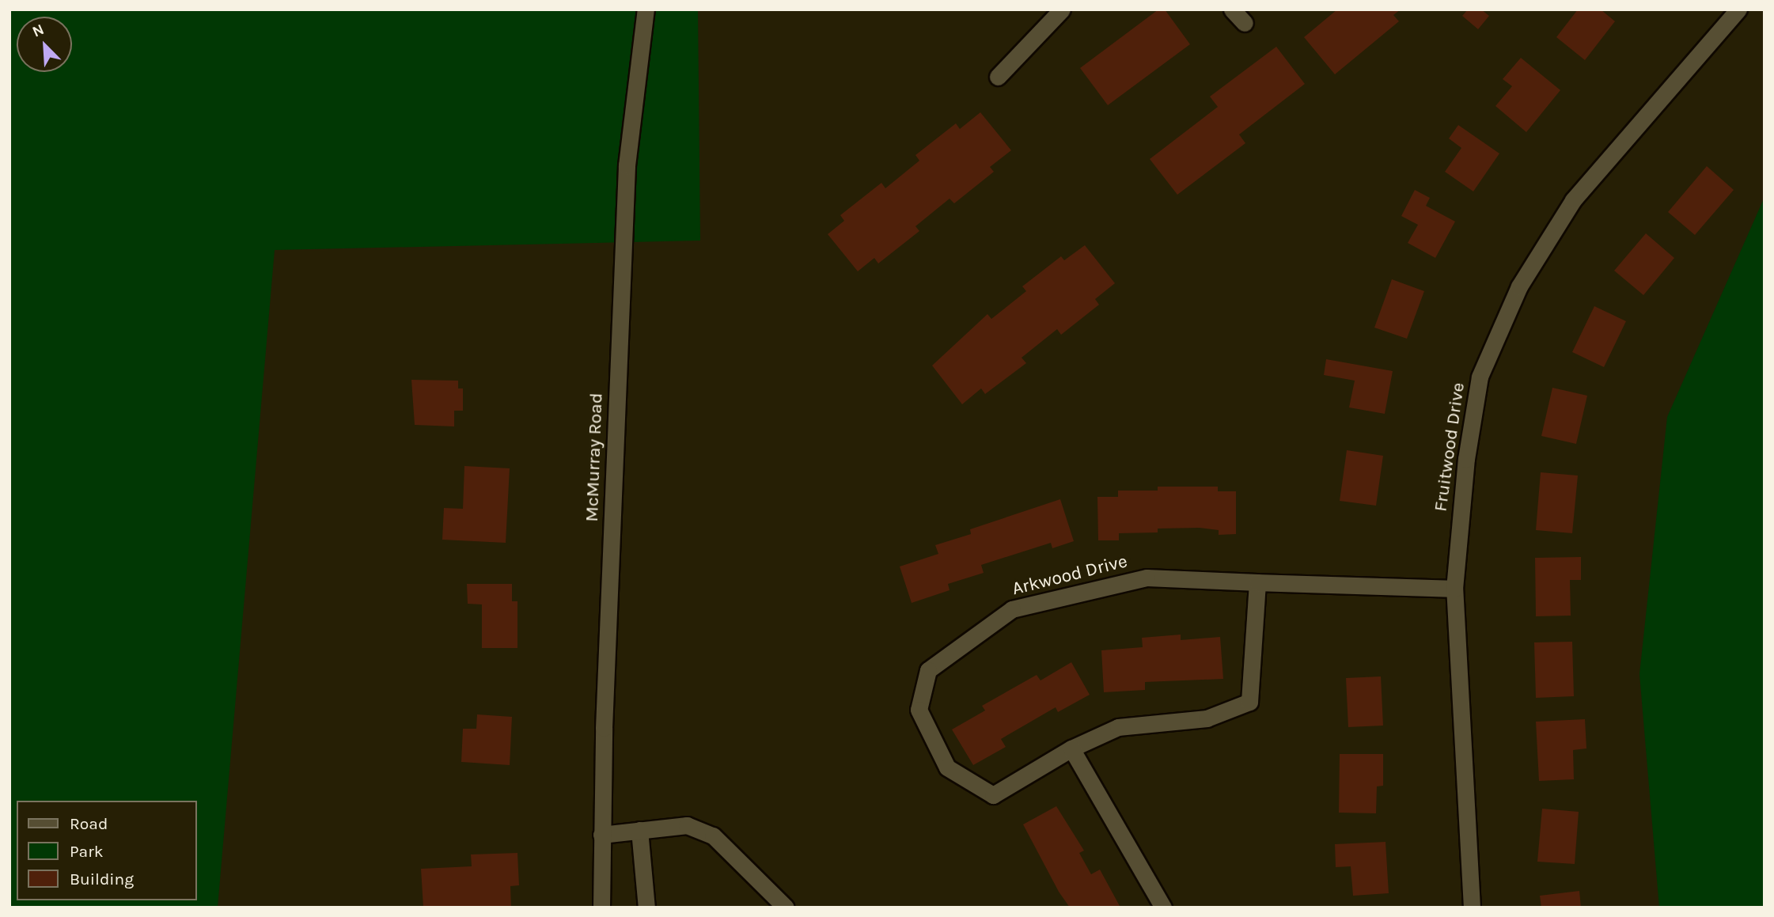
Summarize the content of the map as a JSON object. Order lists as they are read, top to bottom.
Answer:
{
  "streets": {
    "street": ["Fruitwood Drive", "McMurray Road", "Arkwood Drive"]
  },
  "crossings": [
    ["Fruitwood Drive", "Arkwood Drive"]
  ],
  "legend": ["Road", "Park", "Building"],
  "north": "top left"
}
